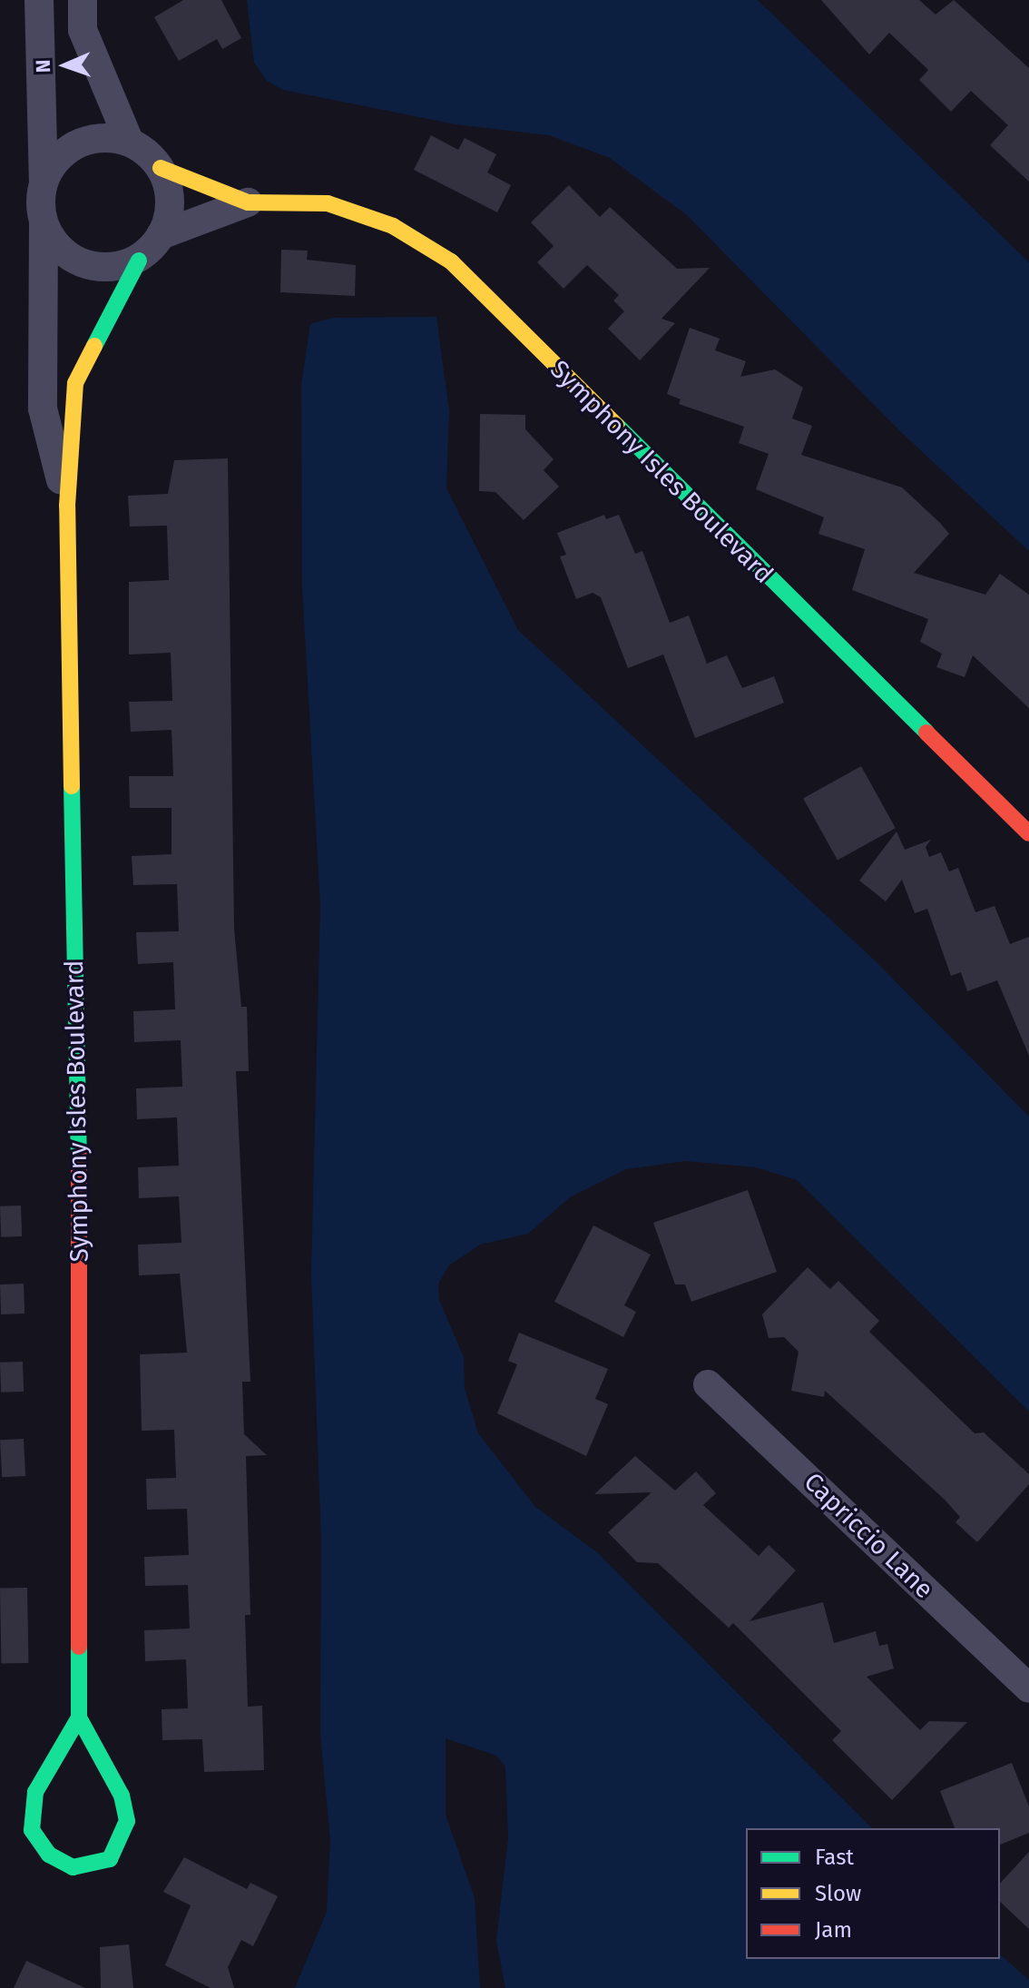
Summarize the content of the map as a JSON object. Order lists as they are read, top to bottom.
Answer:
{
  "streets": {
    "street": ["Symphony Isles Boulevard", "Capriccio Lane"]
  },
  "legend": ["Fast", "Slow", "Jam"],
  "north": "left"
}
